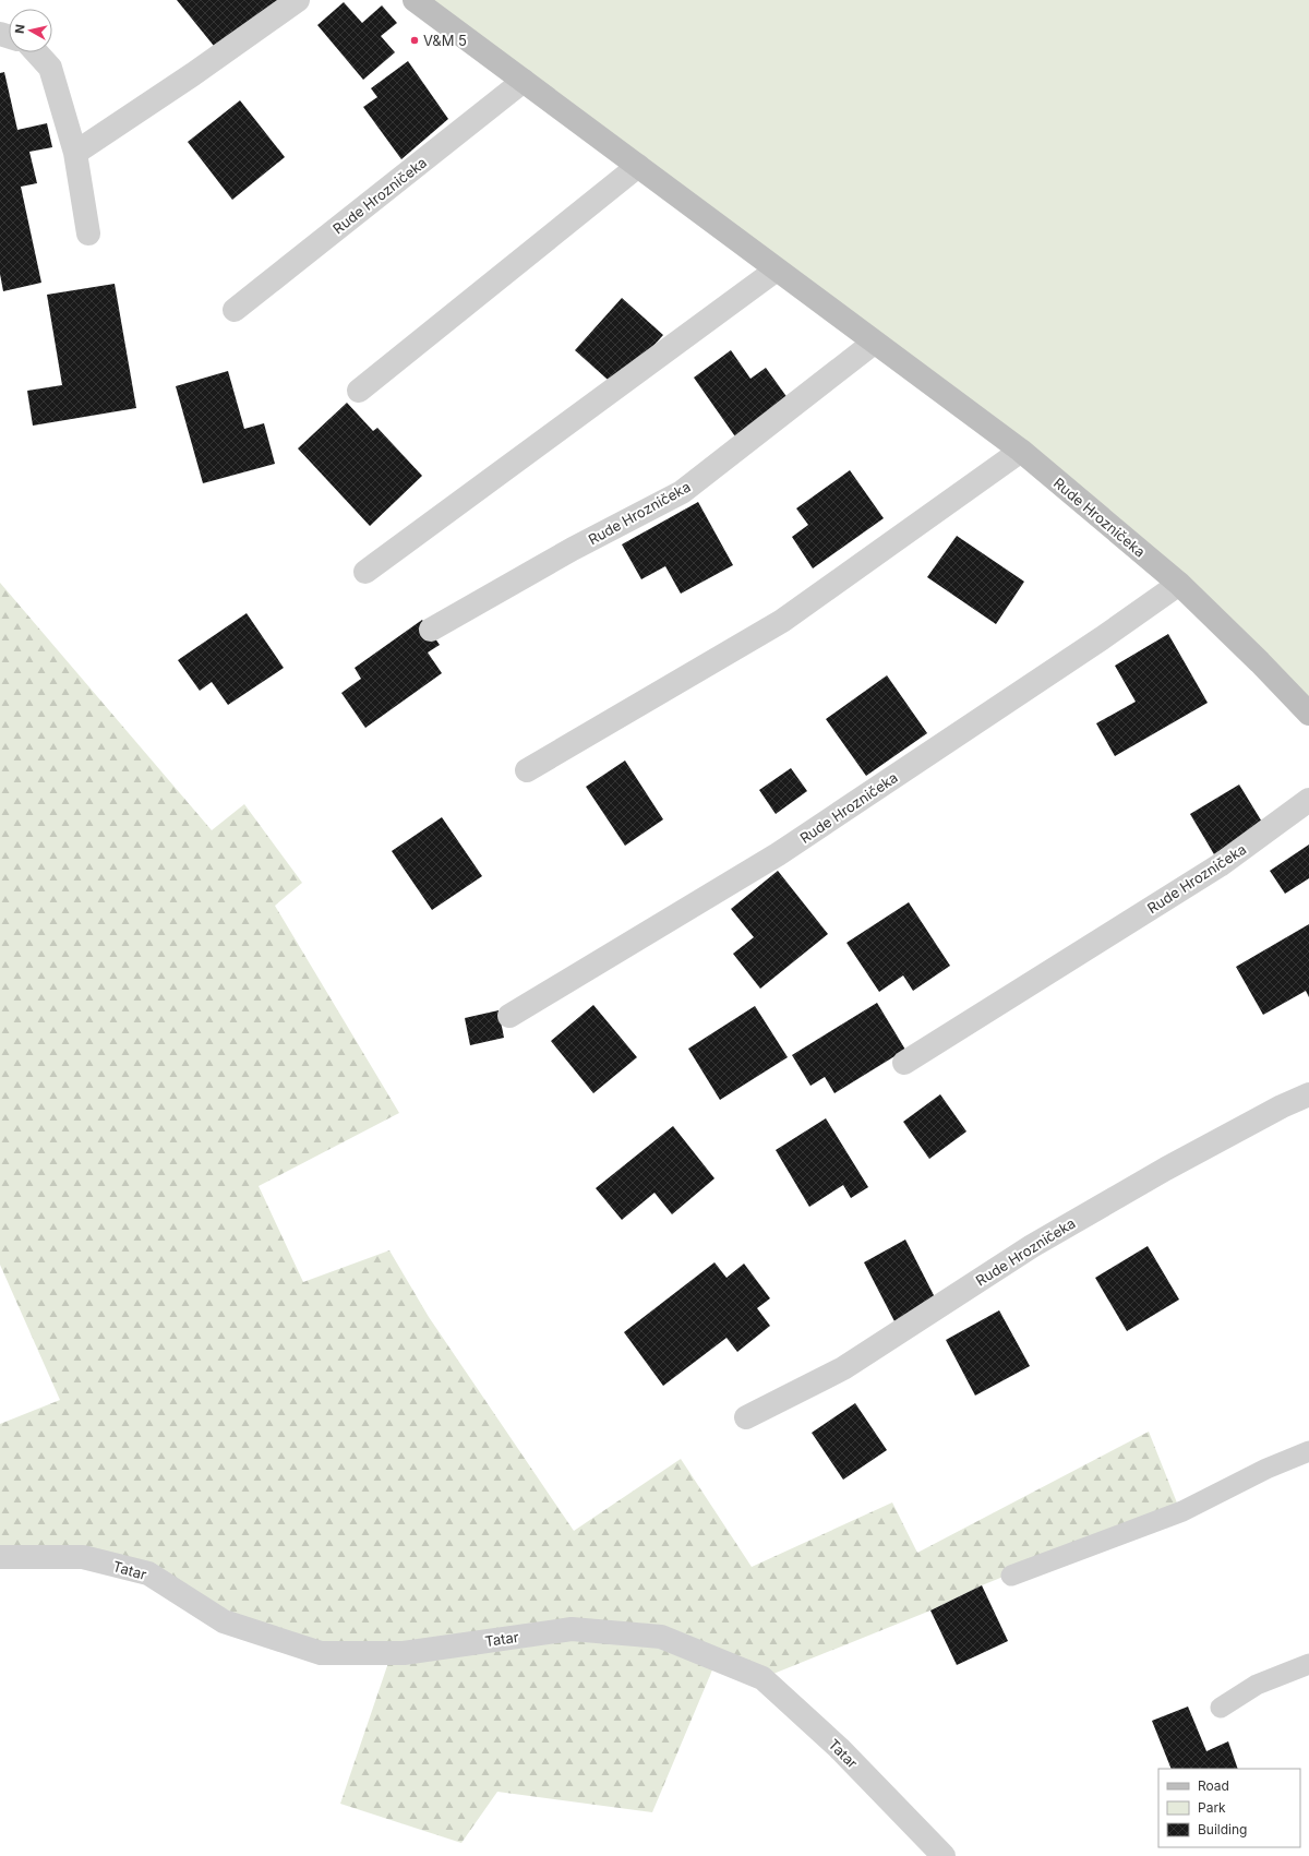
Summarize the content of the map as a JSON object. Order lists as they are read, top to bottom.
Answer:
{
  "streets": {
    "street": ["Rude Hrozničeka", "Tatar"]
  },
  "places": ["V&M 5"],
  "legend": ["Road", "Park", "Building"],
  "north": "left"
}
